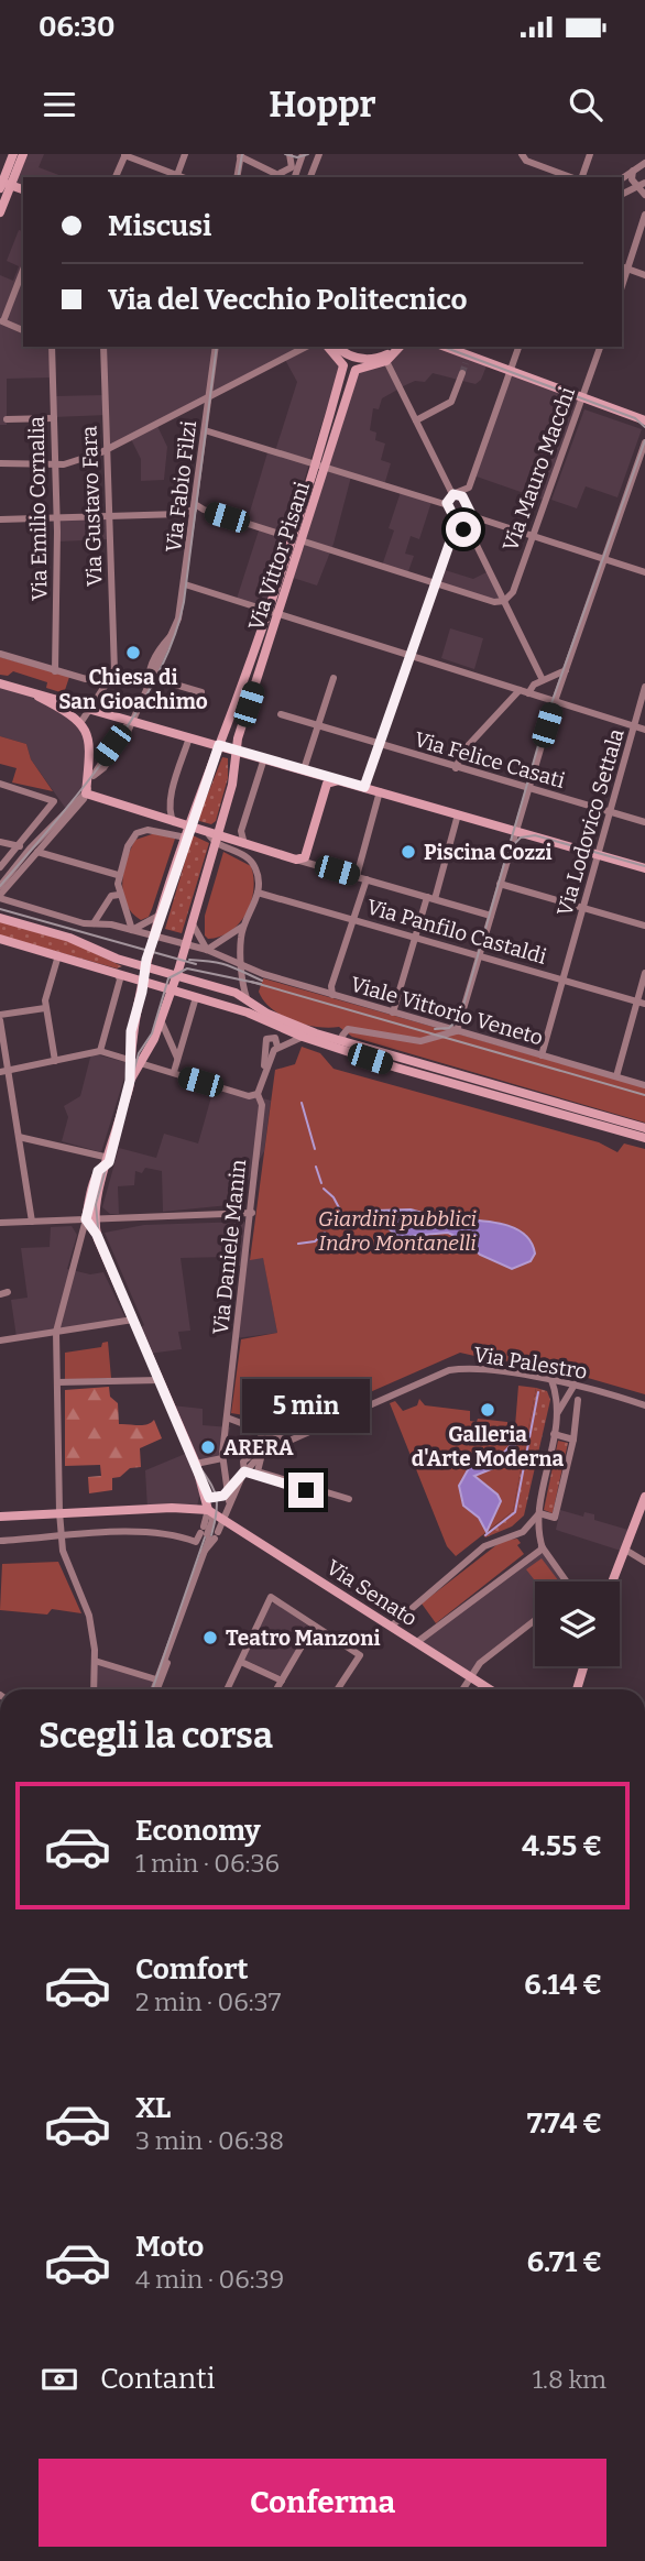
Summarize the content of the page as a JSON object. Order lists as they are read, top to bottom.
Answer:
{
  "streets": {
    "street": [
      "Via Mauro Macchi",
      "Via Fabio Filzi",
      "Via Gustavo Fara",
      "Via Emilio Cornalia",
      "Via Vittor Pisani",
      "Via Felice Casati",
      "Via Lodovico Settala",
      "Via Panfilo Castaldi",
      "Viale Vittorio Veneto",
      "Via Daniele Manin",
      "Via Palestro",
      "Via Senato"
    ]
  },
  "crossings": [
    ["Via Vittor Pisani", "Viale Vittorio Veneto"],
    ["Via Felice Casati", "Via Lodovico Settala"],
    ["Via Lodovico Settala", "Via Panfilo Castaldi"],
    ["Via Lodovico Settala", "Viale Vittorio Veneto"],
    ["Via Daniele Manin", "Via Palestro"]
  ],
  "parks": ["Giardini pubblici Indro Montanelli"],
  "places": [
    "Chiesa di San Gioachimo",
    "Piscina Cozzi",
    "Galleria d'Arte Moderna",
    "ARERA",
    "Teatro Manzoni"
  ],
  "page": {
    "status": "06:30",
    "header": "Hoppr",
    "banner": ["Miscusi", "Via del Vecchio Politecnico"],
    "bubble": "5 min",
    "heading": "Scegli la corsa",
    "list": [
      {
        "name": "Economy",
        "note": "1 min · 06:36",
        "value": "4.55 €"
      },
      {
        "name": "Comfort",
        "note": "2 min · 06:37",
        "value": "6.14 €"
      },
      {
        "name": "XL",
        "note": "3 min · 06:38",
        "value": "7.74 €"
      },
      {
        "name": "Moto",
        "note": "4 min · 06:39",
        "value": "6.71 €"
      }
    ],
    "pay": ["Contanti", "1.8 km"],
    "buttons": "Conferma"
  }
}
